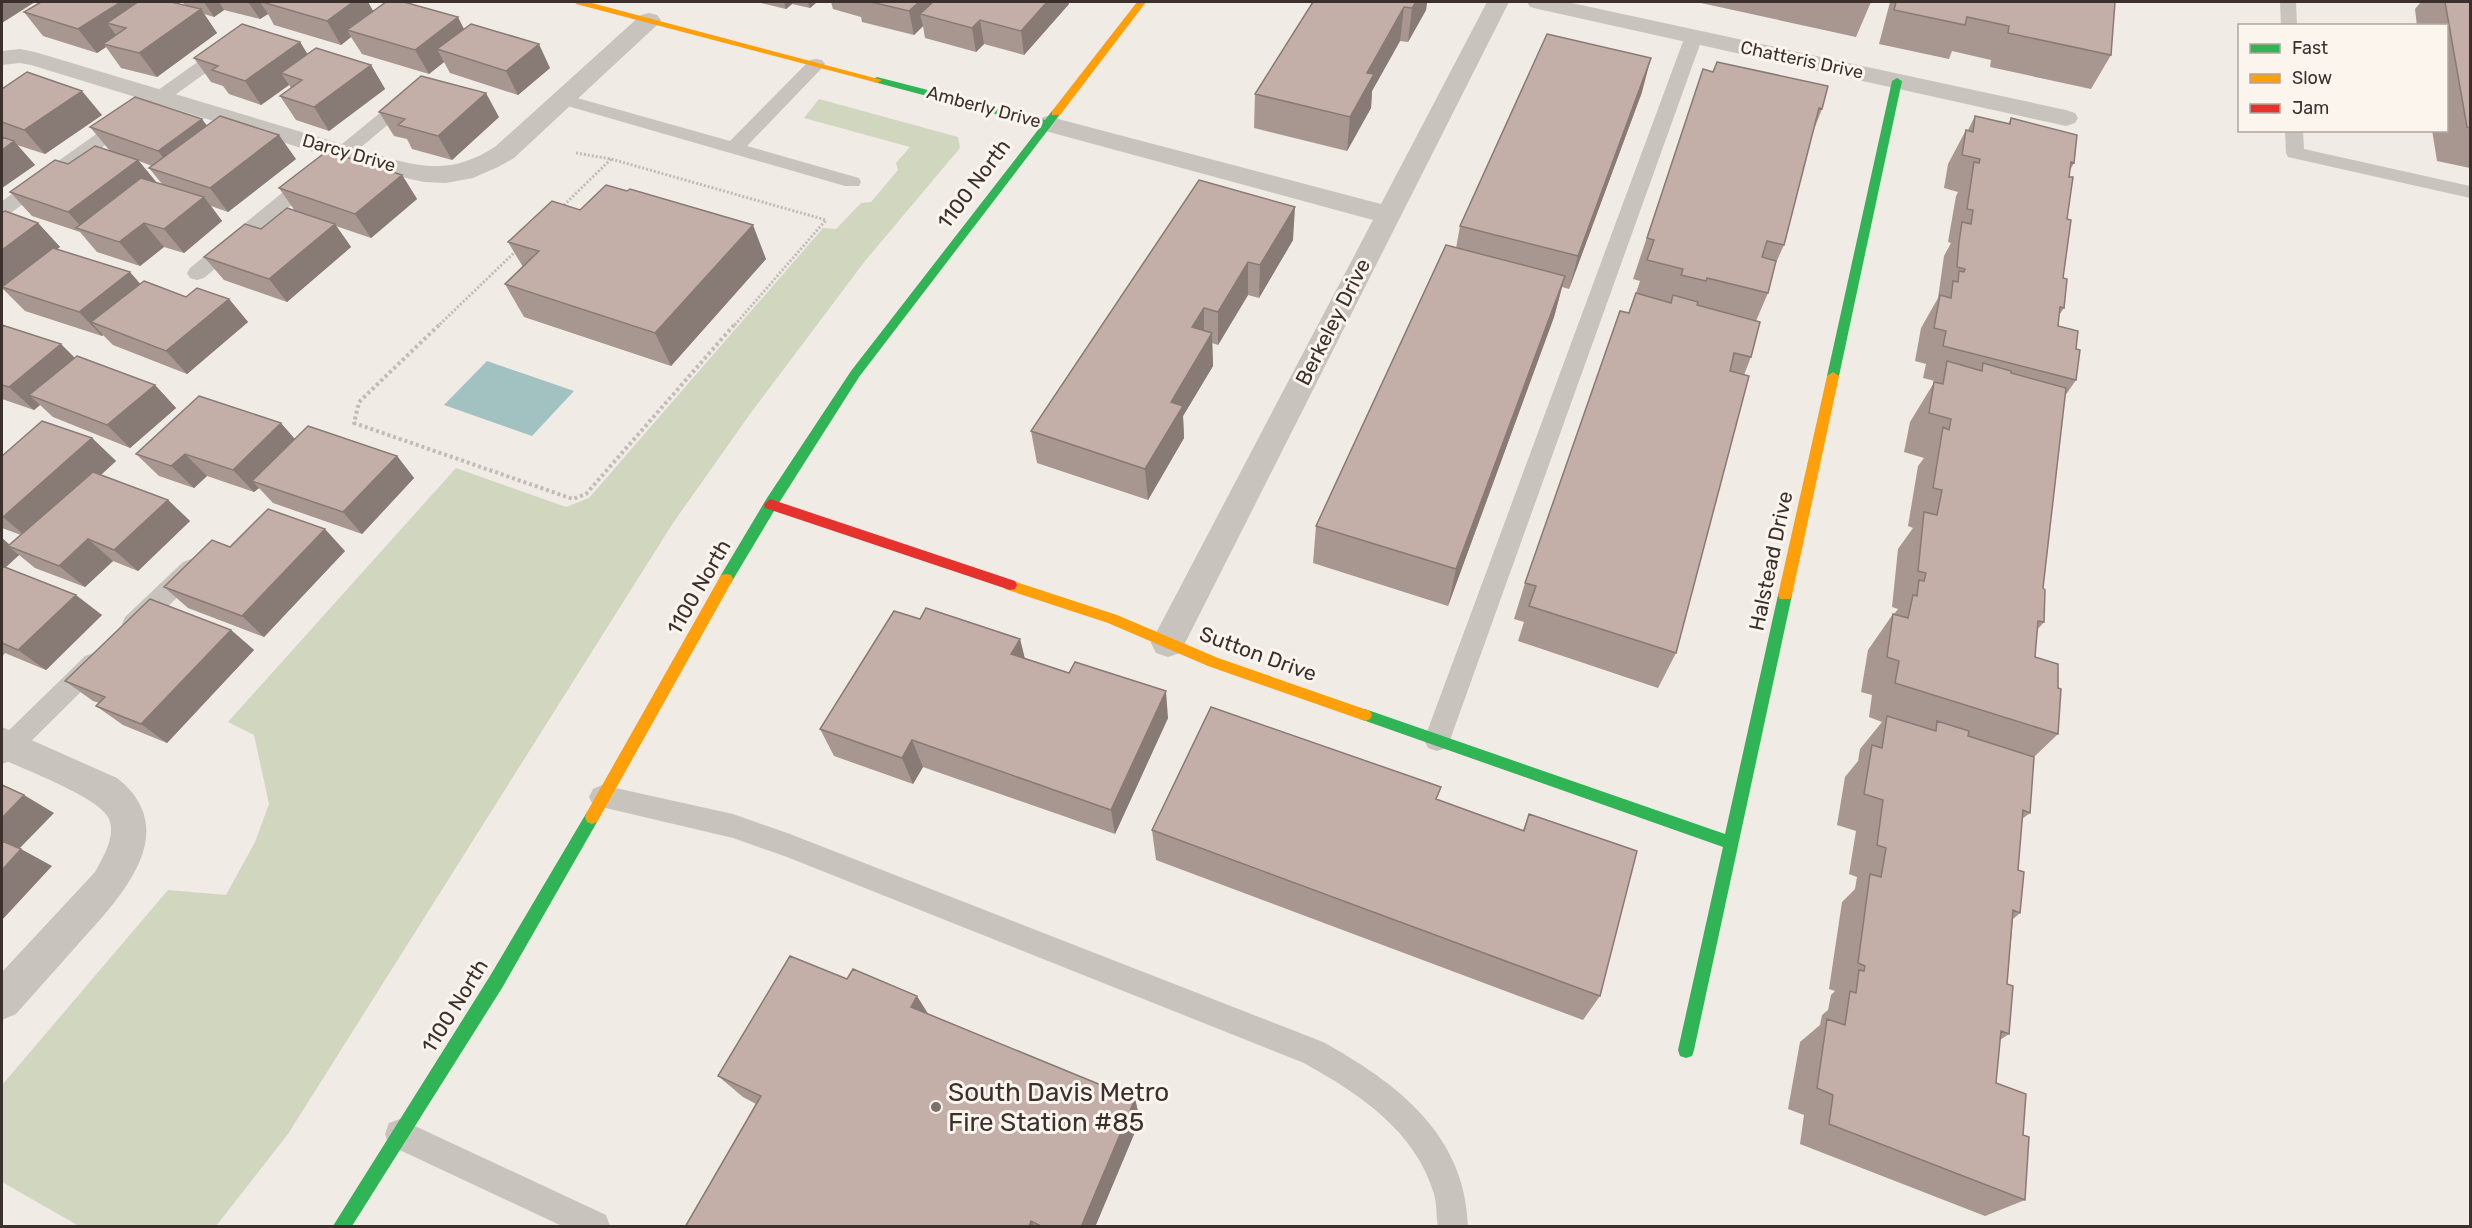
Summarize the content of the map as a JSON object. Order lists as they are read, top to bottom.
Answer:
{
  "streets": {
    "street": [
      "Chatteris Drive",
      "Amberly Drive",
      "Darcy Drive",
      "1100 North",
      "Berkeley Drive",
      "Halstead Drive",
      "Sutton Drive"
    ]
  },
  "crossings": [
    ["Chatteris Drive", "Halstead Drive"],
    ["Amberly Drive", "Darcy Drive"],
    ["Amberly Drive", "1100 North"],
    ["Amberly Drive", "Berkeley Drive"],
    ["1100 North", "Sutton Drive"],
    ["Berkeley Drive", "Sutton Drive"],
    ["Halstead Drive", "Sutton Drive"]
  ],
  "places": ["South Davis Metro Fire Station #85"],
  "legend": ["Fast", "Slow", "Jam"]
}
